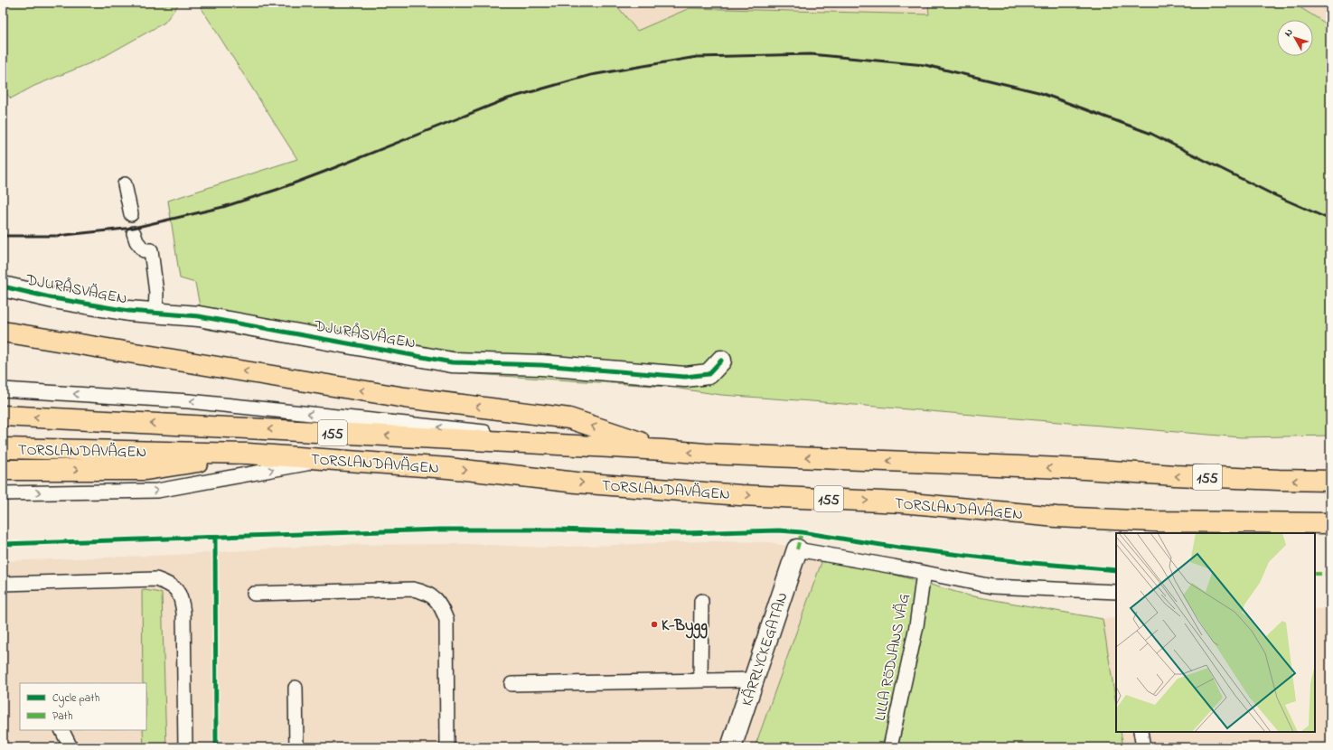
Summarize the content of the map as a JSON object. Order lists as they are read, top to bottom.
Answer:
{
  "streets": {
    "main road": ["155", "TORSLANDAVÄGEN"],
    "street": ["DJURÅSVÄGEN", "KÄRRLYCKEGATAN"],
    "lane": ["LILLA RÖDJANS VÄG"]
  },
  "places": ["K-Bygg"],
  "legend": ["Cycle path", "Path"],
  "north": "top left"
}
